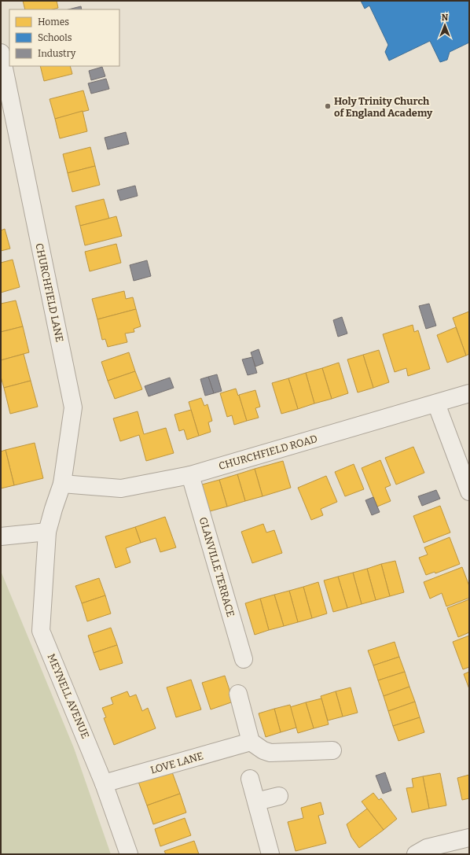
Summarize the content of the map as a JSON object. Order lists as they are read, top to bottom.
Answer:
{
  "streets": {
    "street": [
      "CHURCHFIELD LANE",
      "CHURCHFIELD ROAD",
      "GLANVILLE TERRACE",
      "MEYNELL AVENUE",
      "LOVE LANE"
    ]
  },
  "crossings": [
    ["CHURCHFIELD LANE", "CHURCHFIELD ROAD"],
    ["CHURCHFIELD LANE", "MEYNELL AVENUE"],
    ["CHURCHFIELD ROAD", "GLANVILLE TERRACE"],
    ["MEYNELL AVENUE", "LOVE LANE"]
  ],
  "places": ["Holy Trinity Church of England Academy"],
  "legend": ["Homes", "Schools", "Industry"],
  "north": "top"
}
